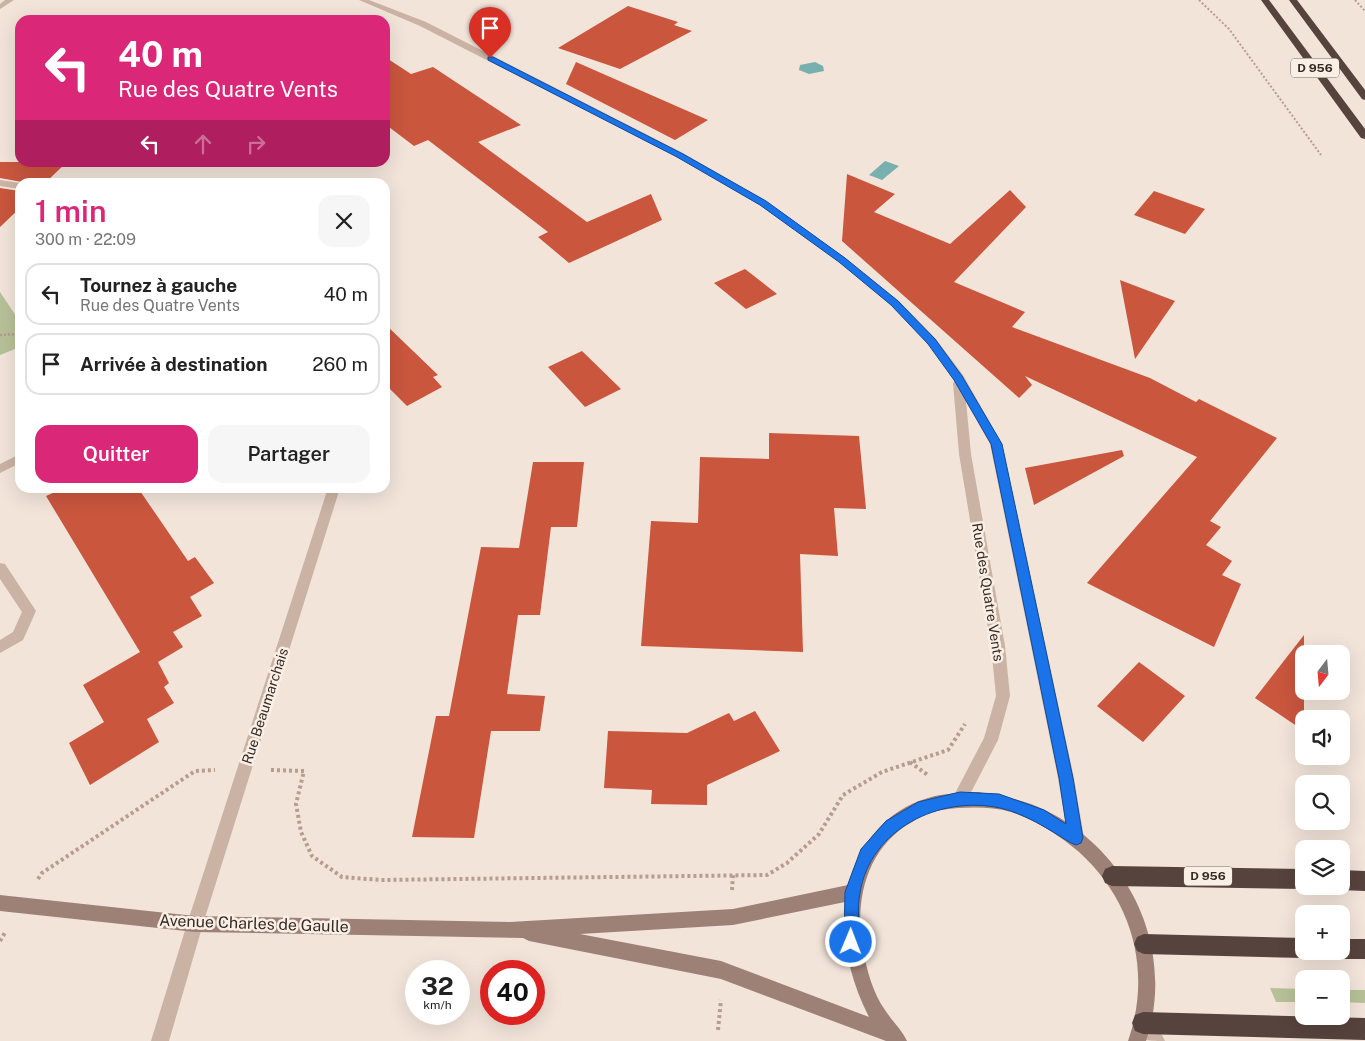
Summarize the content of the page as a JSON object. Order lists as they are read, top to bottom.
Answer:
{
  "streets": {
    "highway": ["D 956"],
    "street": ["Rue des Quatre Vents", "Rue Beaumarchais", "Avenue Charles de Gaulle"]
  },
  "crossings": [
    ["Rue Beaumarchais", "Avenue Charles de Gaulle"]
  ],
  "north": "bottom",
  "page": {
    "turn": ["40 m", "Rue des Quatre Vents"],
    "heading": ["1 min", "300 m · 22:09"],
    "list": [
      {
        "name": "Tournez à gauche",
        "note": "Rue des Quatre Vents",
        "value": "40 m"
      },
      {
        "name": "Arrivée à destination",
        "value": "260 m"
      }
    ],
    "buttons": ["Quitter", "Partager"],
    "map_buttons": ["+", "−"],
    "speed": "32 km/h",
    "limit": "40"
  }
}
